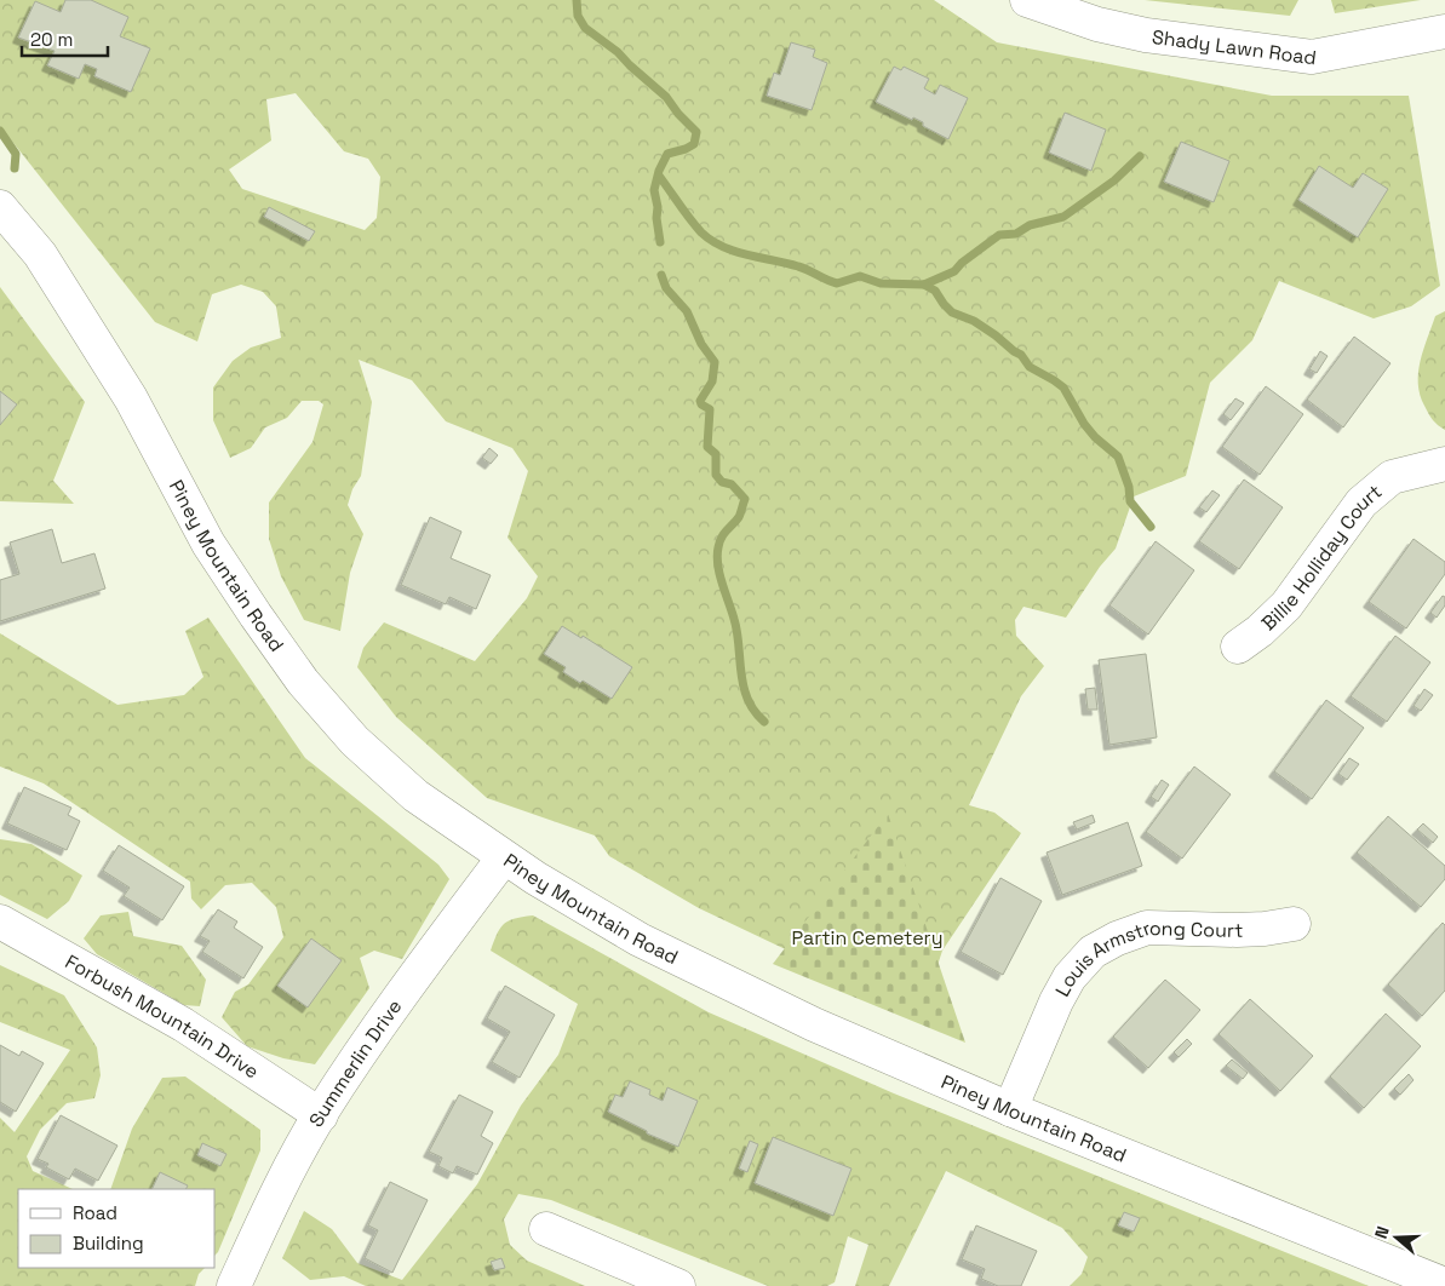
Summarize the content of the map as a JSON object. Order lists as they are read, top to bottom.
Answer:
{
  "streets": {
    "street": [
      "Shady Lawn Road",
      "Billie Holliday Court",
      "Piney Mountain Road",
      "Louis Armstrong Court",
      "Forbush Mountain Drive",
      "Summerlin Drive"
    ]
  },
  "crossings": [
    ["Piney Mountain Road", "Louis Armstrong Court"],
    ["Piney Mountain Road", "Summerlin Drive"],
    ["Forbush Mountain Drive", "Summerlin Drive"]
  ],
  "parks": ["Partin Cemetery"],
  "legend": ["Road", "Building"],
  "scale_bar": "20 m",
  "north": "left"
}
